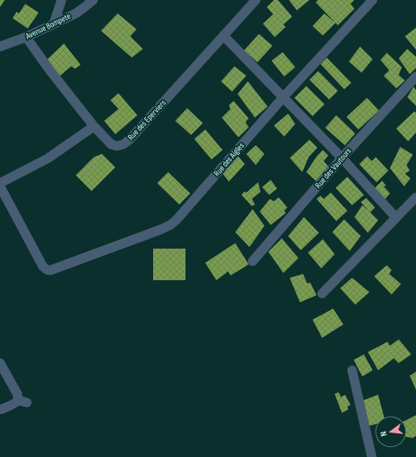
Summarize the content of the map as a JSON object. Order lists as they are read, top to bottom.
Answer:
{
  "streets": {
    "street": [
      "Avenue Bompete",
      "Rue des Eperviers",
      "Rue des Aigles",
      "Rue des Vautours"
    ]
  },
  "crossings": [
    ["Avenue Bompete", "Rue des Eperviers"]
  ],
  "north": "left"
}
